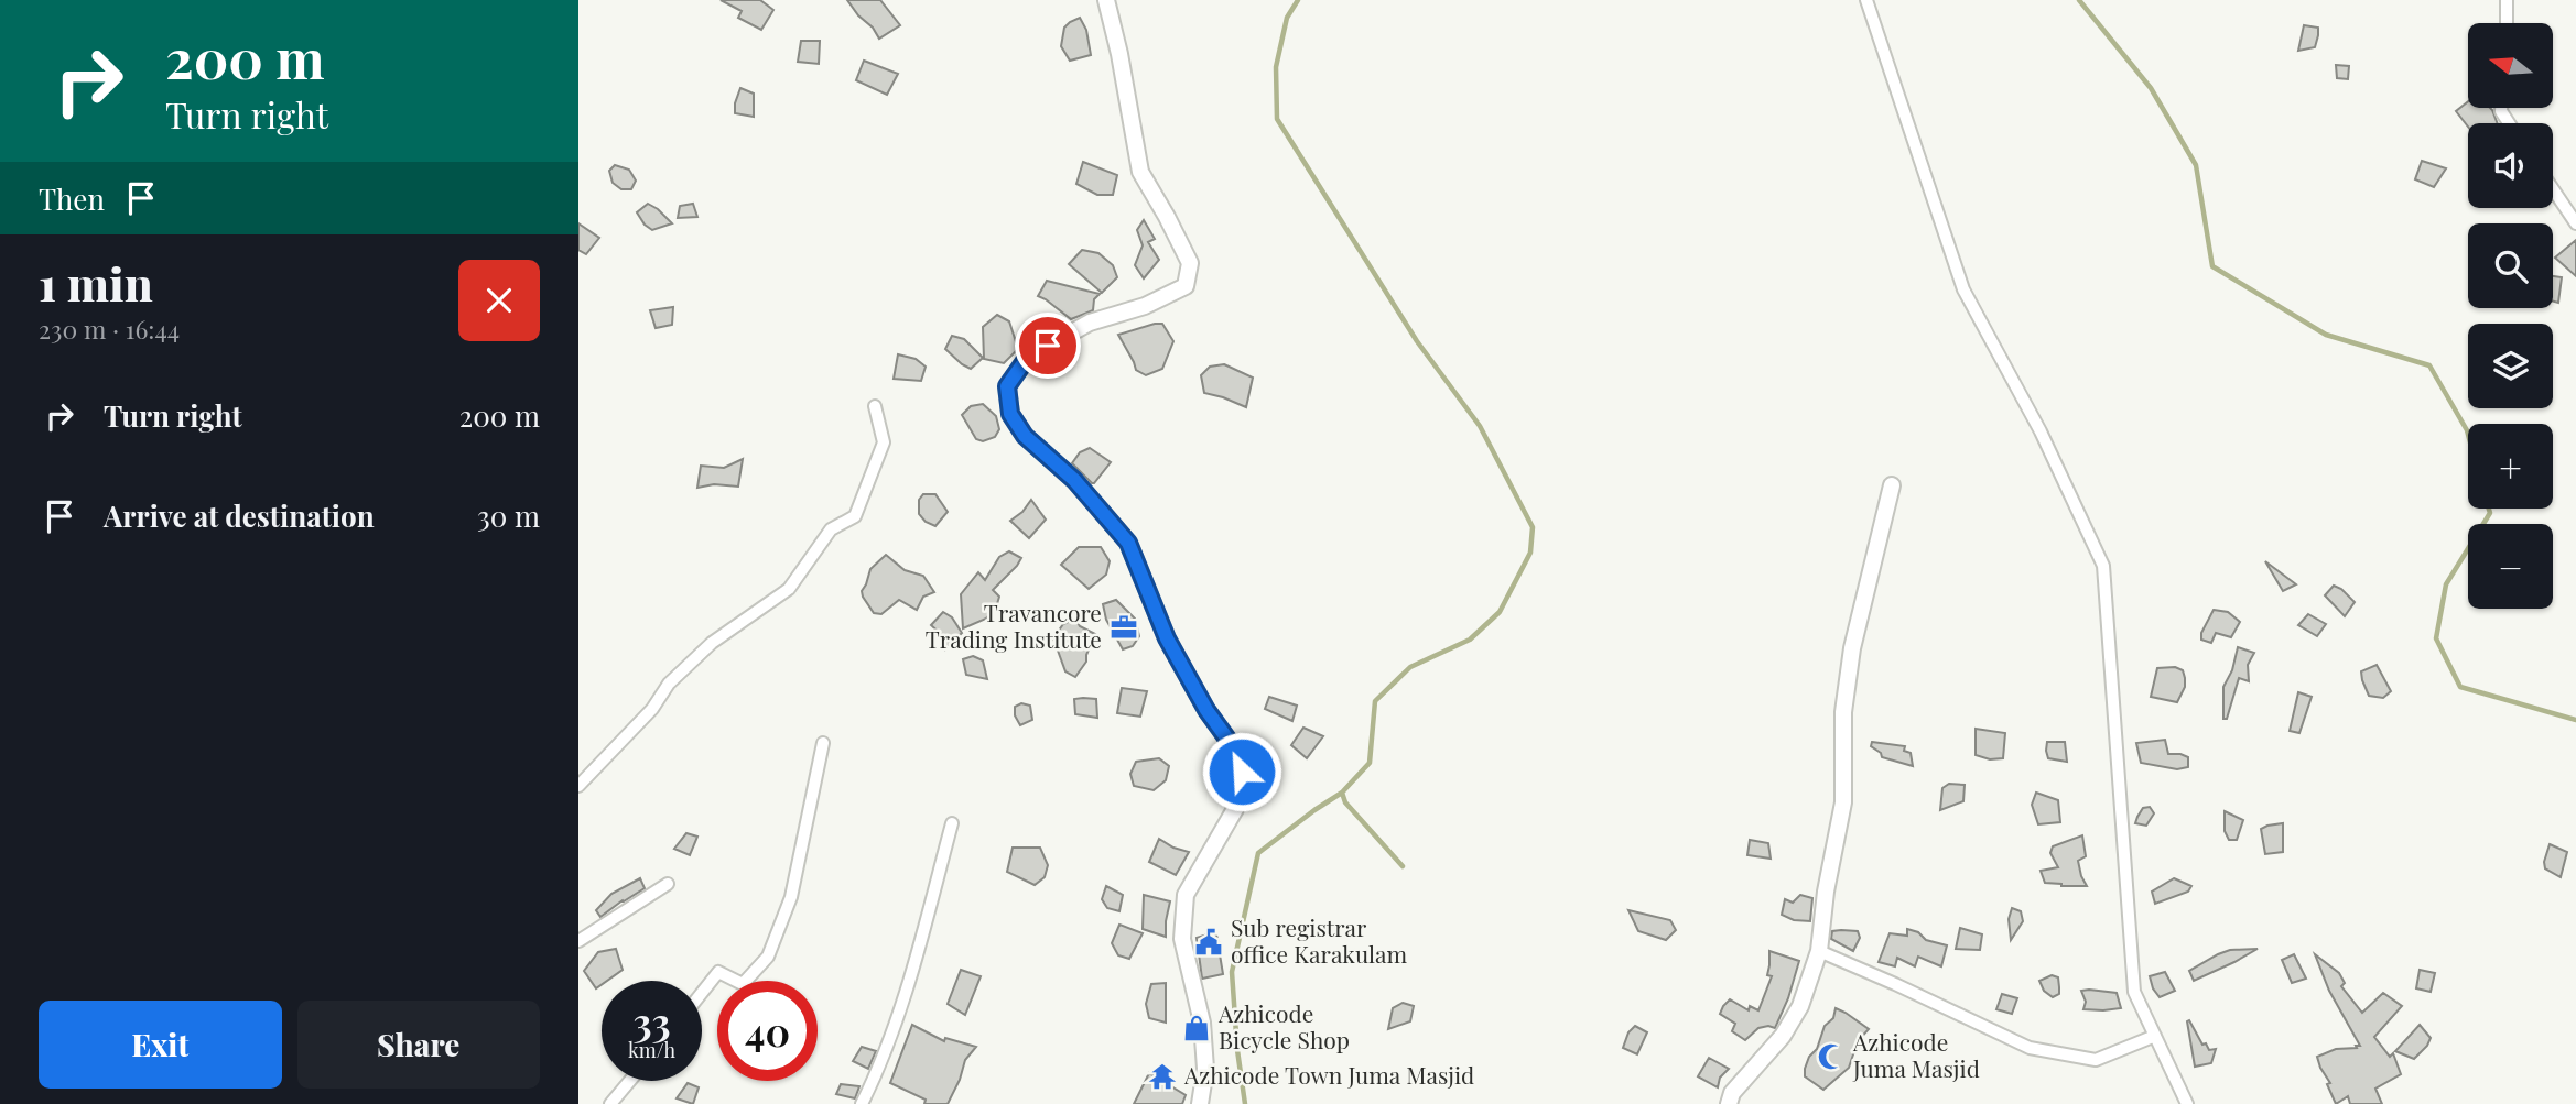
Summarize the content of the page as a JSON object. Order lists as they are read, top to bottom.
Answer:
{
  "places": {
    "office": ["Travancore Trading Institute"],
    "public building": ["Sub registrar office Karakulam"],
    "shop": ["Azhicode Bicycle Shop"],
    "mosque": ["Azhicode Juma Masjid"],
    "temple": ["Azhicode Town Juma Masjid"]
  },
  "north": "left",
  "page": {
    "turn": ["200 m", "Turn right"],
    "map_buttons": ["+", "−"],
    "then": "Then",
    "heading": ["1 min", "230 m · 16:44"],
    "list": [
      {
        "name": "Turn right",
        "value": "200 m"
      },
      {
        "name": "Arrive at destination",
        "value": "30 m"
      }
    ],
    "speed": "33 km/h",
    "limit": "40",
    "buttons": ["Exit", "Share"]
  }
}
